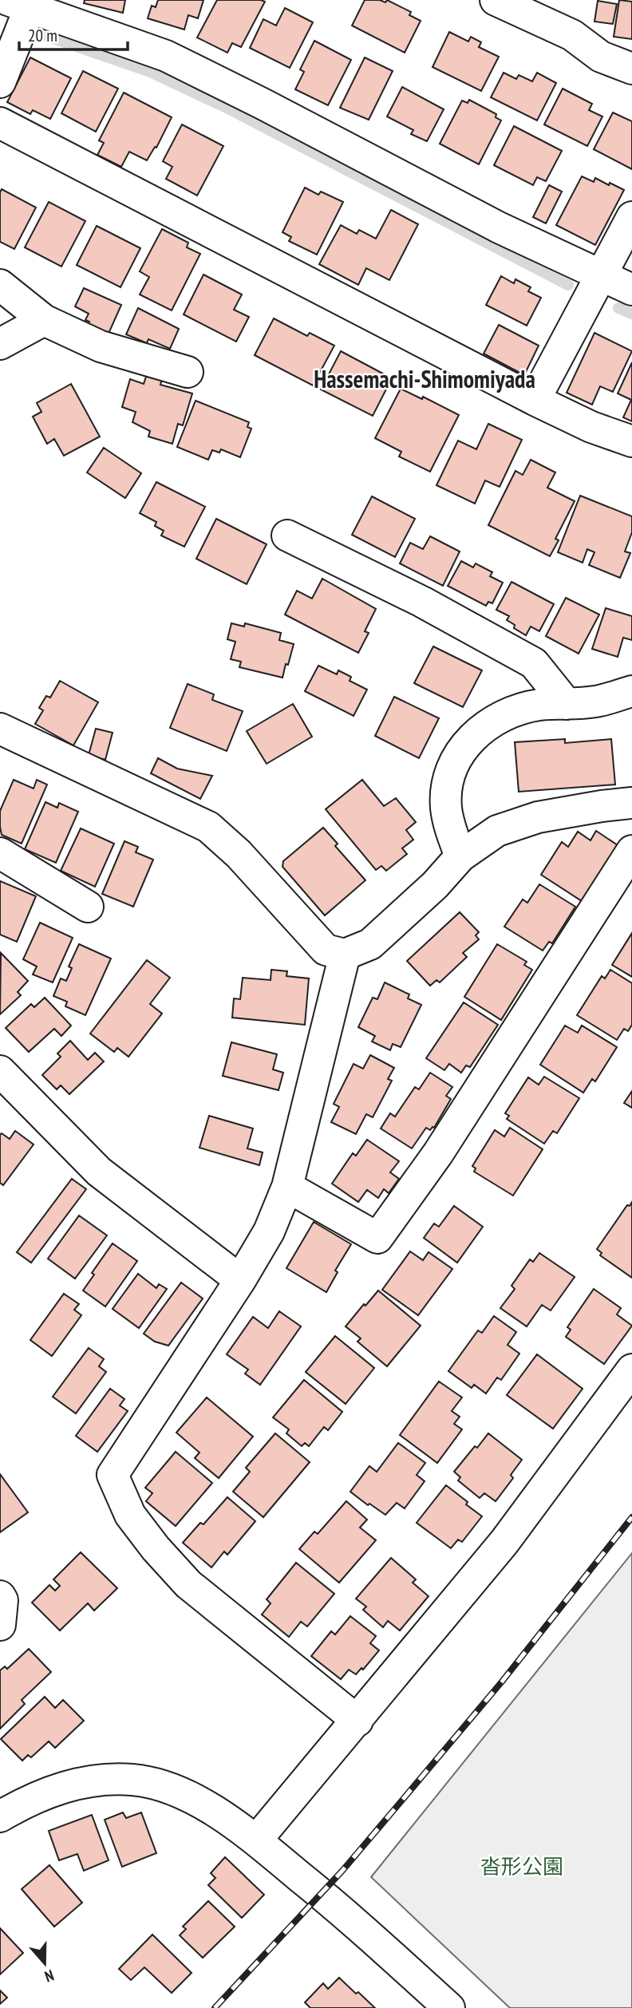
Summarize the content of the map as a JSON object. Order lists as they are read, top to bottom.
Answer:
{
  "districts": ["Hassemachi-Shimomiyada"],
  "parks": ["沓形公園"],
  "scale_bar": "20 m",
  "north": "bottom"
}
